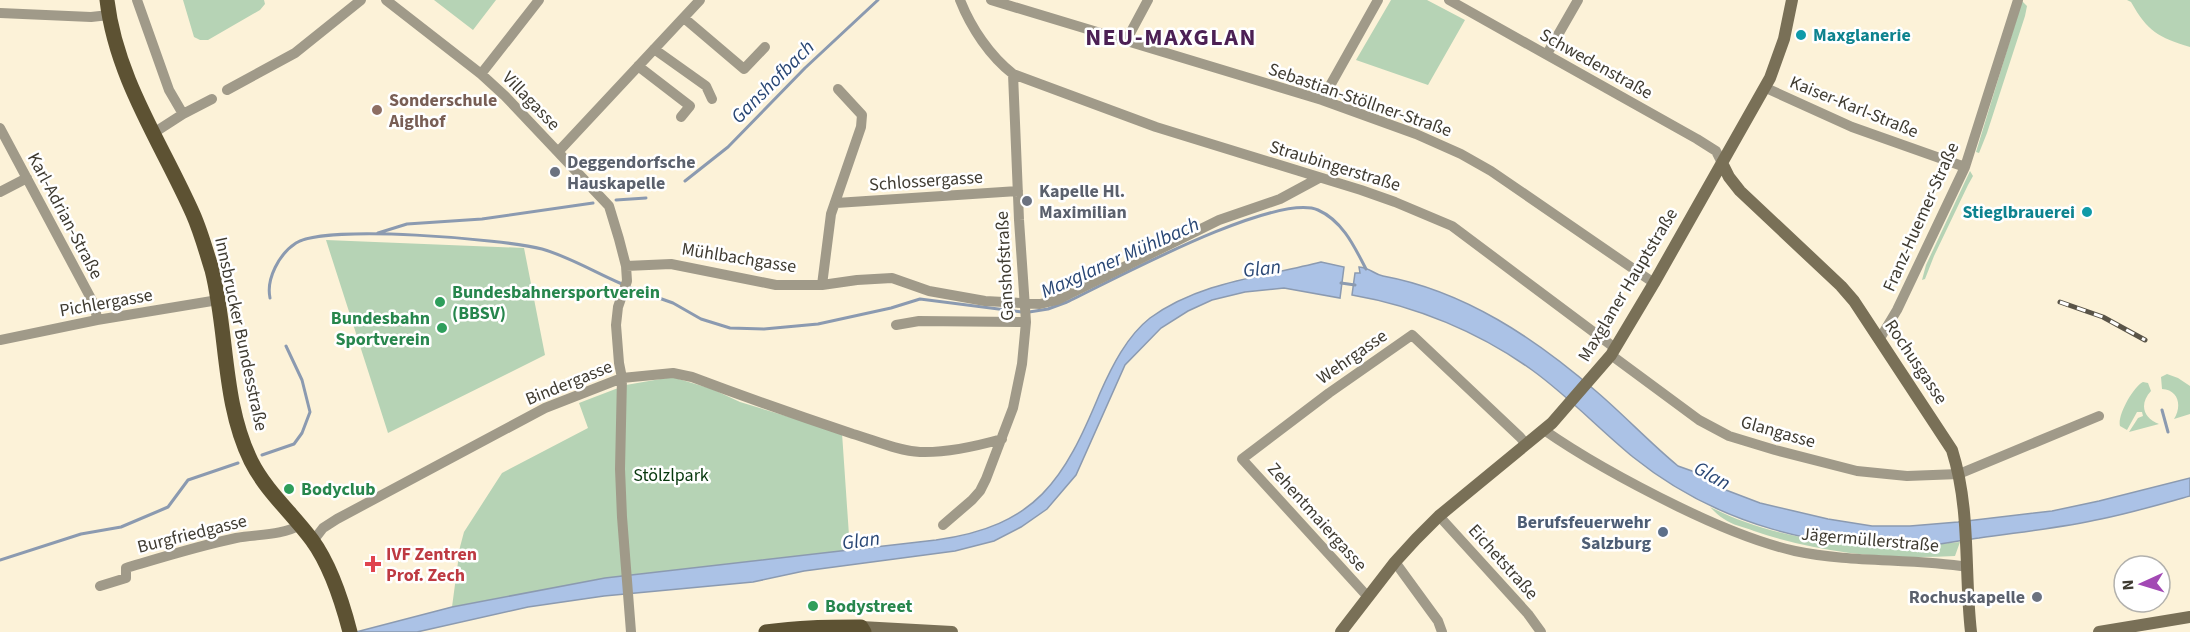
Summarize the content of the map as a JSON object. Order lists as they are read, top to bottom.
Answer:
{
  "streets": {
    "main road": ["Innsbrucker Bundesstraße"],
    "street": [
      "Schwedenstraße",
      "Sebastian-Stöllner-Straße",
      "Villagasse",
      "Kaiser-Karl-Straße",
      "Straubingerstraße",
      "Schlossergasse",
      "Karl-Adrian-Straße",
      "Franz-Huemer-Straße",
      "Mühlbachgasse",
      "Ganshofstraße",
      "Maxglaner Hauptstraße",
      "Pichlergasse",
      "Wehrgasse",
      "Rochusgasse",
      "Bindergasse",
      "Glangasse",
      "Zehentmaiergasse",
      "Burgfriedgasse",
      "Jägermüllerstraße",
      "Eichetstraße"
    ]
  },
  "crossings": [
    ["Schwedenstraße", "Maxglaner Hauptstraße"],
    ["Schwedenstraße", "Rochusgasse"],
    ["Sebastian-Stöllner-Straße", "Maxglaner Hauptstraße"],
    ["Villagasse", "Mühlbachgasse"],
    ["Villagasse", "Bindergasse"],
    ["Kaiser-Karl-Straße", "Franz-Huemer-Straße"],
    ["Kaiser-Karl-Straße", "Maxglaner Hauptstraße"],
    ["Straubingerstraße", "Mühlbachgasse"],
    ["Straubingerstraße", "Ganshofstraße"],
    ["Straubingerstraße", "Maxglaner Hauptstraße"],
    ["Straubingerstraße", "Glangasse"],
    ["Schlossergasse", "Mühlbachgasse"],
    ["Schlossergasse", "Ganshofstraße"],
    ["Karl-Adrian-Straße", "Pichlergasse"],
    ["Franz-Huemer-Straße", "Rochusgasse"],
    ["Mühlbachgasse", "Ganshofstraße"],
    ["Ganshofstraße", "Bindergasse"],
    ["Maxglaner Hauptstraße", "Wehrgasse"],
    ["Maxglaner Hauptstraße", "Rochusgasse"],
    ["Maxglaner Hauptstraße", "Glangasse"],
    ["Maxglaner Hauptstraße", "Zehentmaiergasse"],
    ["Maxglaner Hauptstraße", "Jägermüllerstraße"],
    ["Maxglaner Hauptstraße", "Eichetstraße"],
    ["Pichlergasse", "Innsbrucker Bundesstraße"],
    ["Innsbrucker Bundesstraße", "Bindergasse"],
    ["Innsbrucker Bundesstraße", "Burgfriedgasse"],
    ["Wehrgasse", "Zehentmaiergasse"],
    ["Rochusgasse", "Glangasse"],
    ["Rochusgasse", "Jägermüllerstraße"]
  ],
  "districts": ["NEU-MAXGLAN"],
  "water": ["Ganshofbach", "Maxglaner Mühlbach", "Glan"],
  "parks": ["Stölzlpark"],
  "places": {
    "other": [
      "Maxglanerie",
      "Sonderschule Aiglhof",
      "Deggendorfsche Hauskapelle",
      "Kapelle Hl. Maximilian",
      "Stieglbrauerei",
      "Bundesbahnersportverein (BBSV)",
      "Bundesbahn Sportverein",
      "Bodyclub",
      "Berufsfeuerwehr Salzburg",
      "Rochuskapelle",
      "Bodystreet"
    ],
    "health": ["IVF Zentren Prof. Zech"]
  },
  "north": "left"
}
